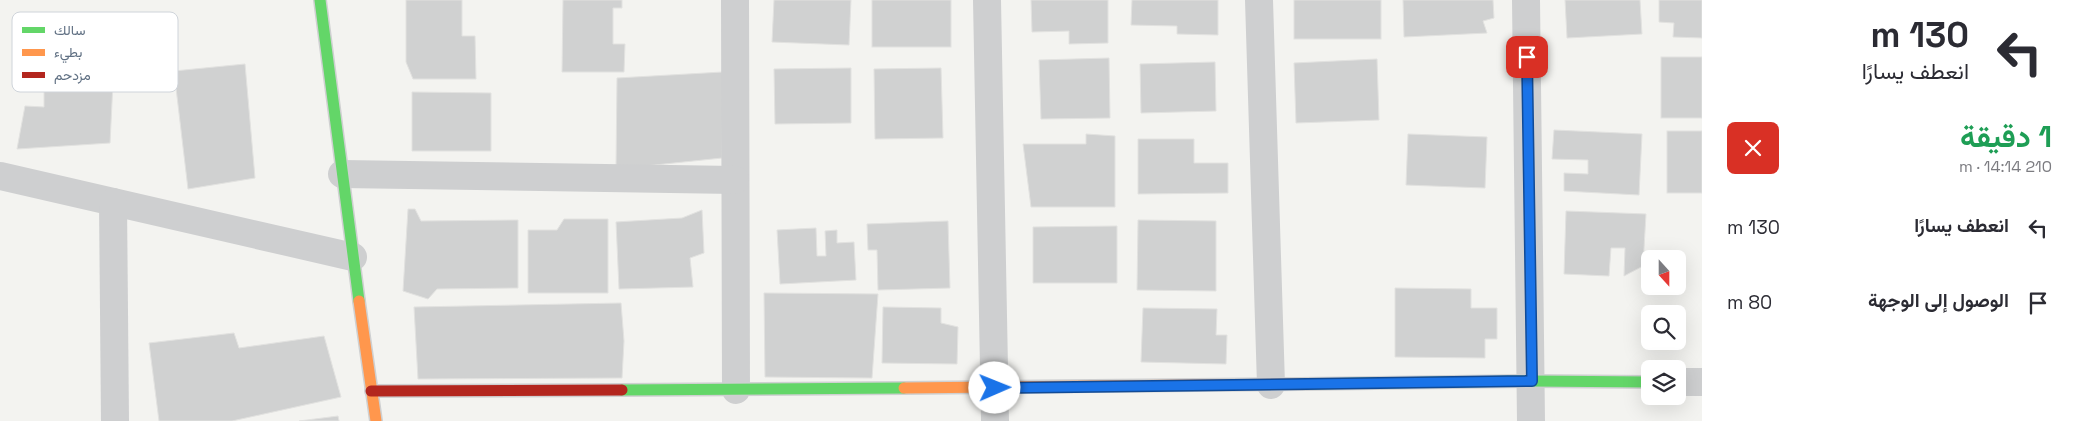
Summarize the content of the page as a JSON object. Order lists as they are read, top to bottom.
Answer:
{
  "legend": ["سالك", "بطيء", "مزدحم"],
  "north": "bottom",
  "page": {
    "turn": ["130 m", "انعطف يسارًا"],
    "heading": ["1 دقيقة", "210 m · 14:14"],
    "list": [
      {
        "name": "انعطف يسارًا",
        "value": "130 m"
      },
      {
        "name": "الوصول إلى الوجهة",
        "value": "80 m"
      }
    ]
  }
}
